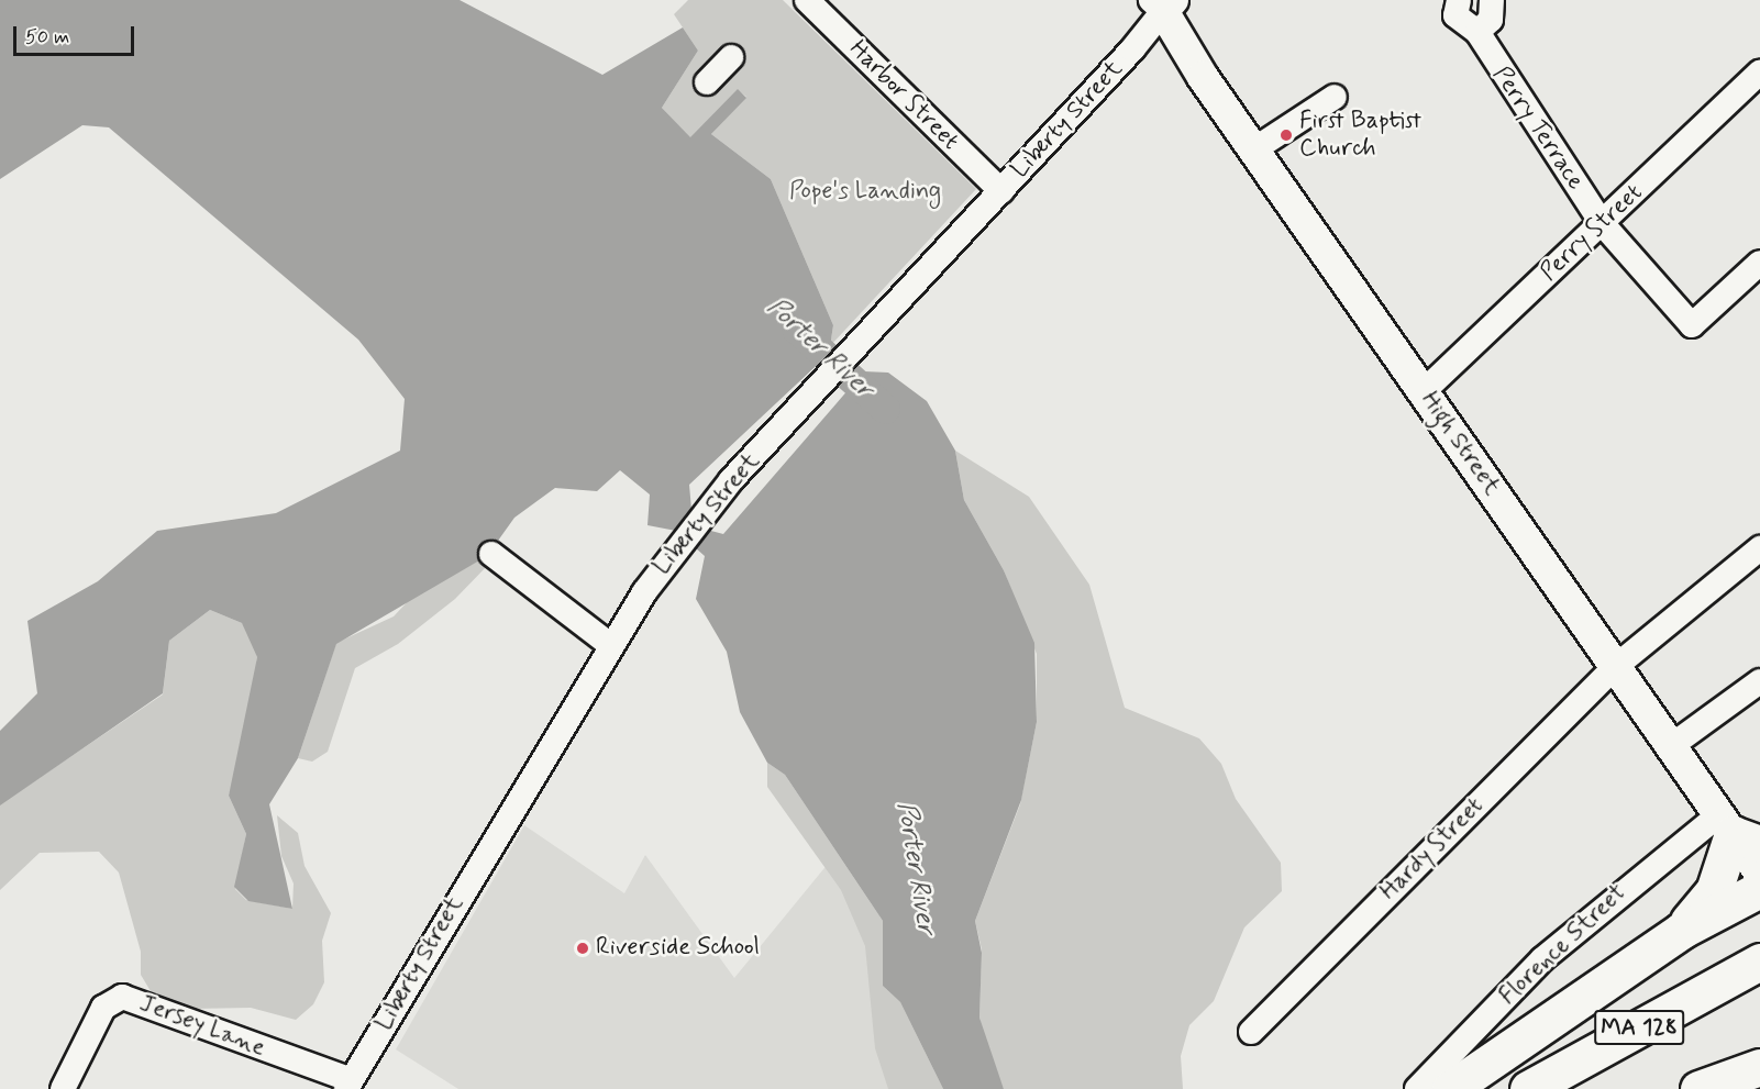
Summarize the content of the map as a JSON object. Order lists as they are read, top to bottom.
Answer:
{
  "streets": {
    "highway": ["MA 128"],
    "main road": ["High Street"],
    "street": [
      "Harbor Street",
      "Liberty Street",
      "Perry Terrace",
      "Perry Street",
      "Hardy Street",
      "Florence Street",
      "Jersey Lane"
    ]
  },
  "crossings": [
    ["Harbor Street", "Liberty Street"],
    ["Liberty Street", "High Street"],
    ["Liberty Street", "Jersey Lane"],
    ["Perry Terrace", "Perry Street"],
    ["Perry Street", "High Street"],
    ["High Street", "Hardy Street"],
    ["High Street", "Florence Street"]
  ],
  "water": ["Porter River"],
  "parks": ["Pope's Landing"],
  "places": ["First Baptist Church", "Riverside School"],
  "scale_bar": "50 m"
}
